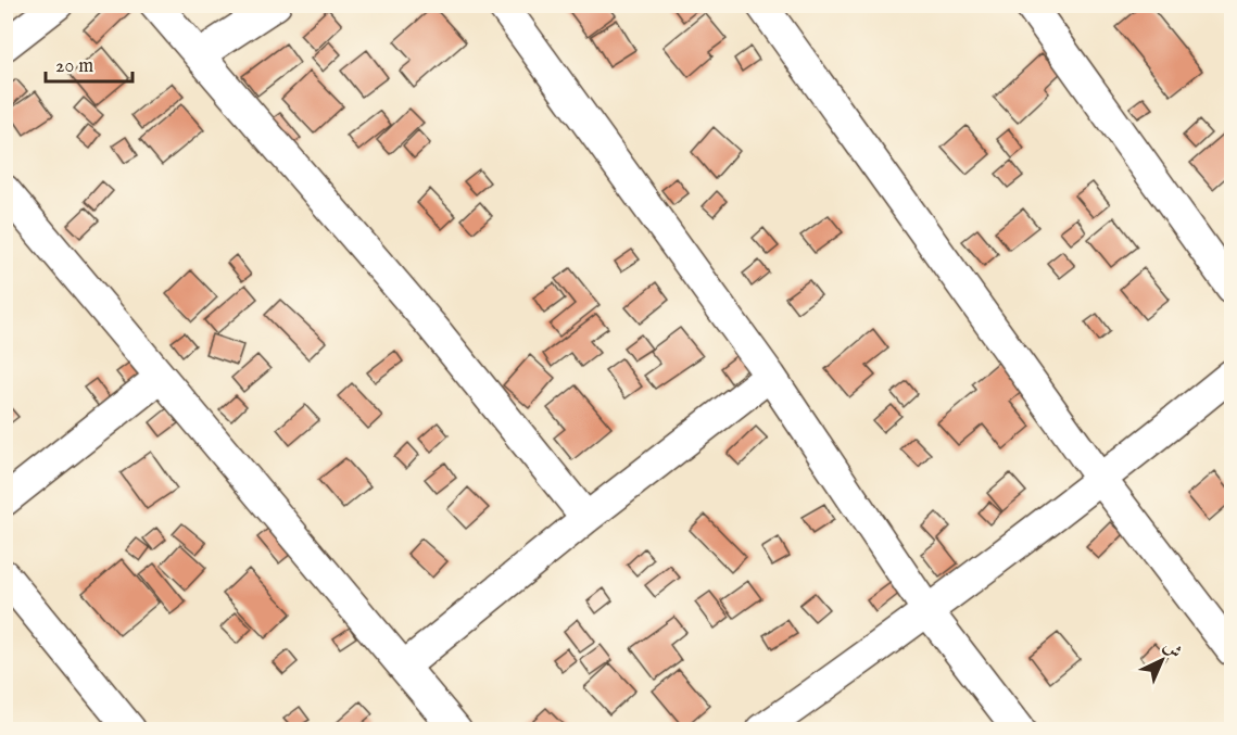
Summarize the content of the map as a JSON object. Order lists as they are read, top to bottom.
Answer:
{
  "scale_bar": "20 m",
  "north": "top right"
}
